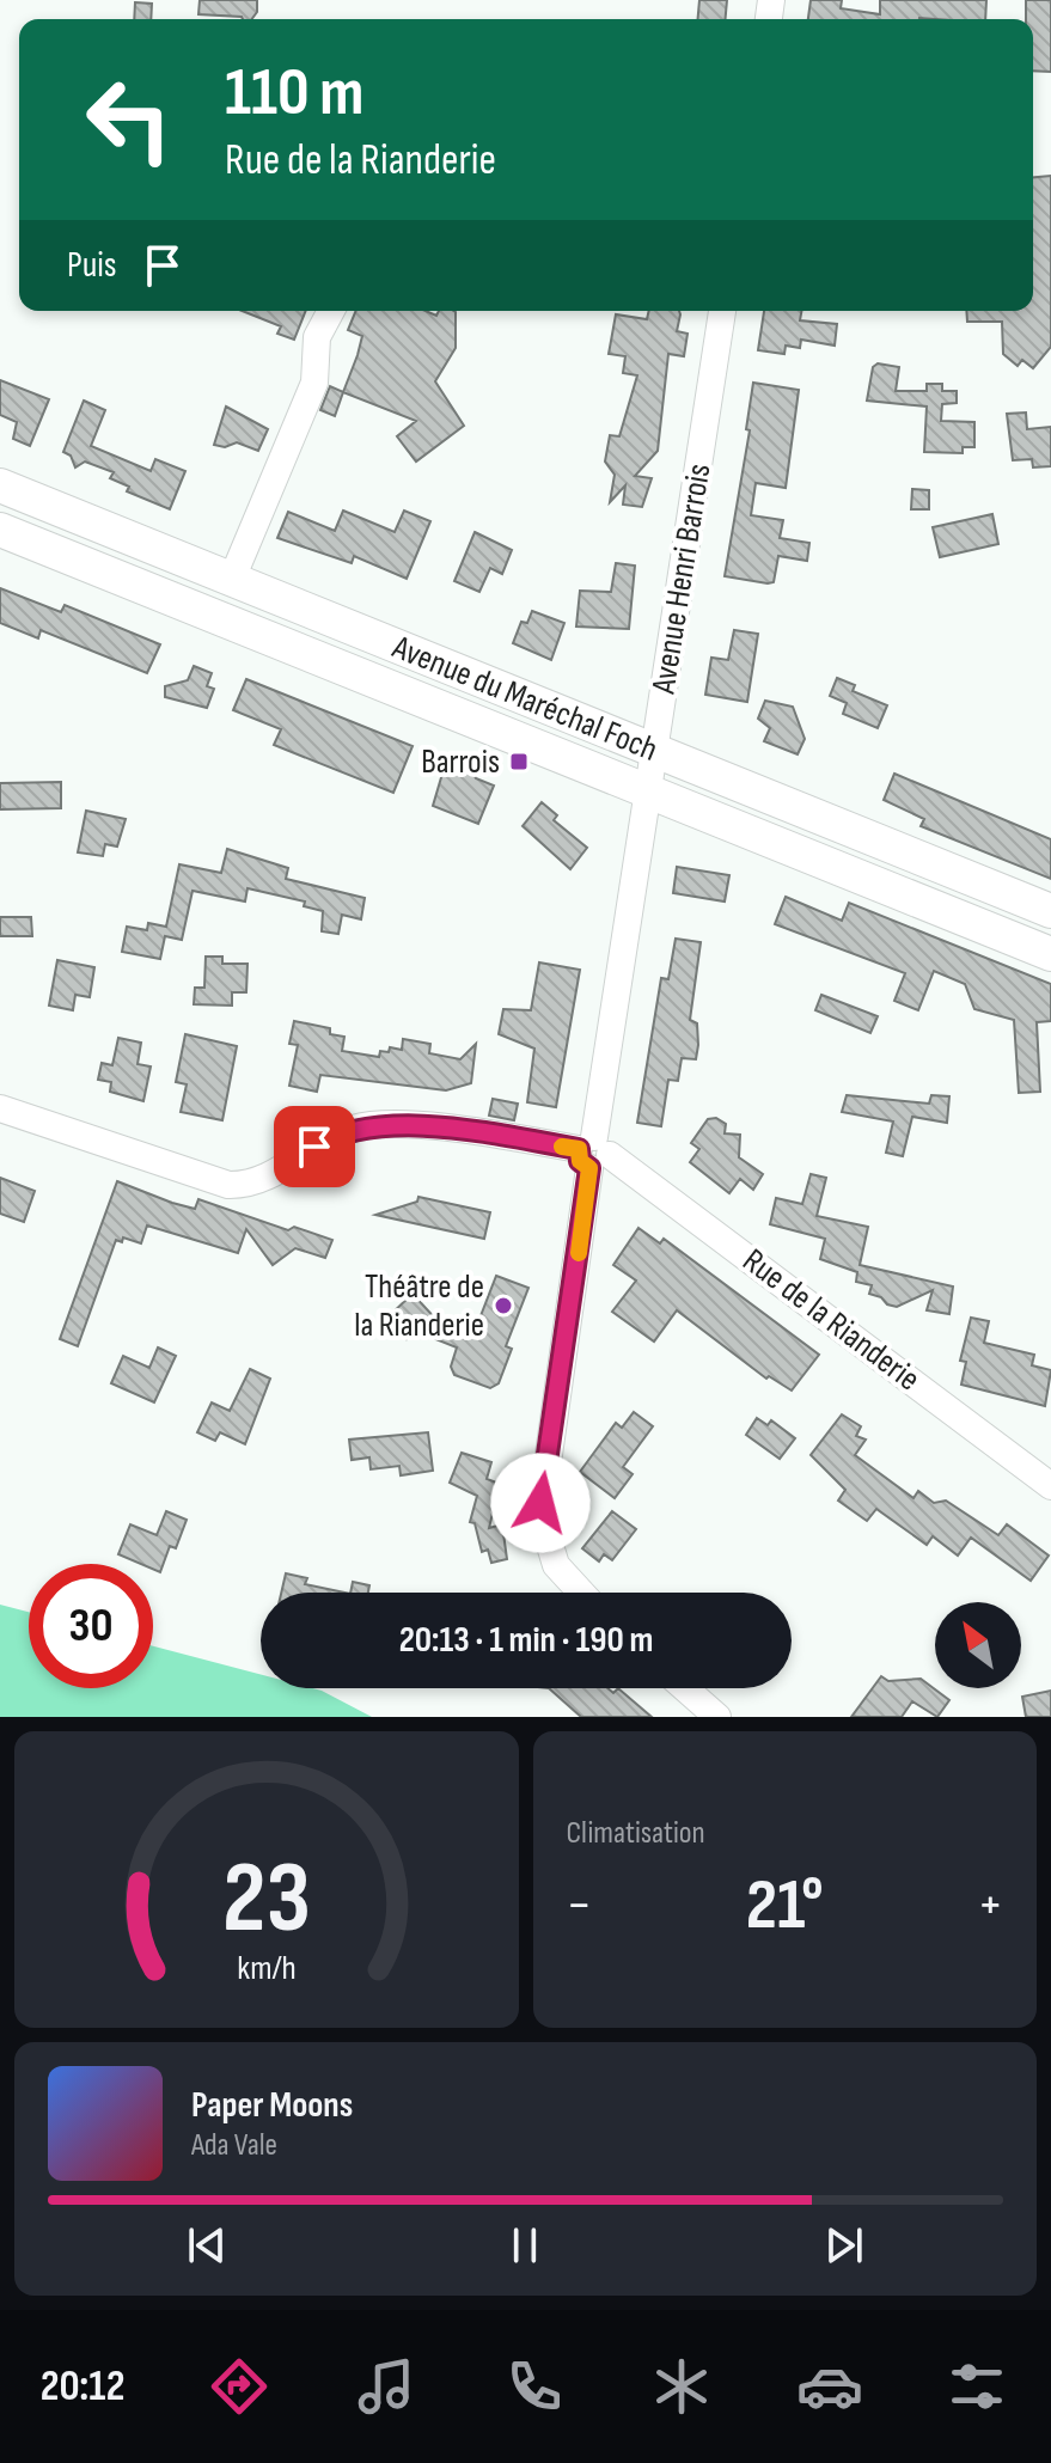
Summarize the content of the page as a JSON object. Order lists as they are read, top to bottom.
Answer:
{
  "streets": {
    "main road": ["Avenue du Maréchal Foch"],
    "street": ["Avenue Henri Barrois", "Rue de la Rianderie"]
  },
  "crossings": [
    ["Avenue Henri Barrois", "Avenue du Maréchal Foch"],
    ["Avenue Henri Barrois", "Rue de la Rianderie"]
  ],
  "places": {
    "transit": ["Barrois"],
    "other": ["Théâtre de la Rianderie"]
  },
  "north": "top left",
  "page": {
    "turn": ["110 m", "Rue de la Rianderie"],
    "then": "Puis",
    "limit": "30",
    "trip": "20:13 · 1 min · 190 m",
    "tile": "Climatisation",
    "heat": ["−", "21°", "+"],
    "song": ["Paper Moons", "Ada Vale"],
    "tabs": "20:12",
    "gauge": ["23", "km/h"]
  }
}
